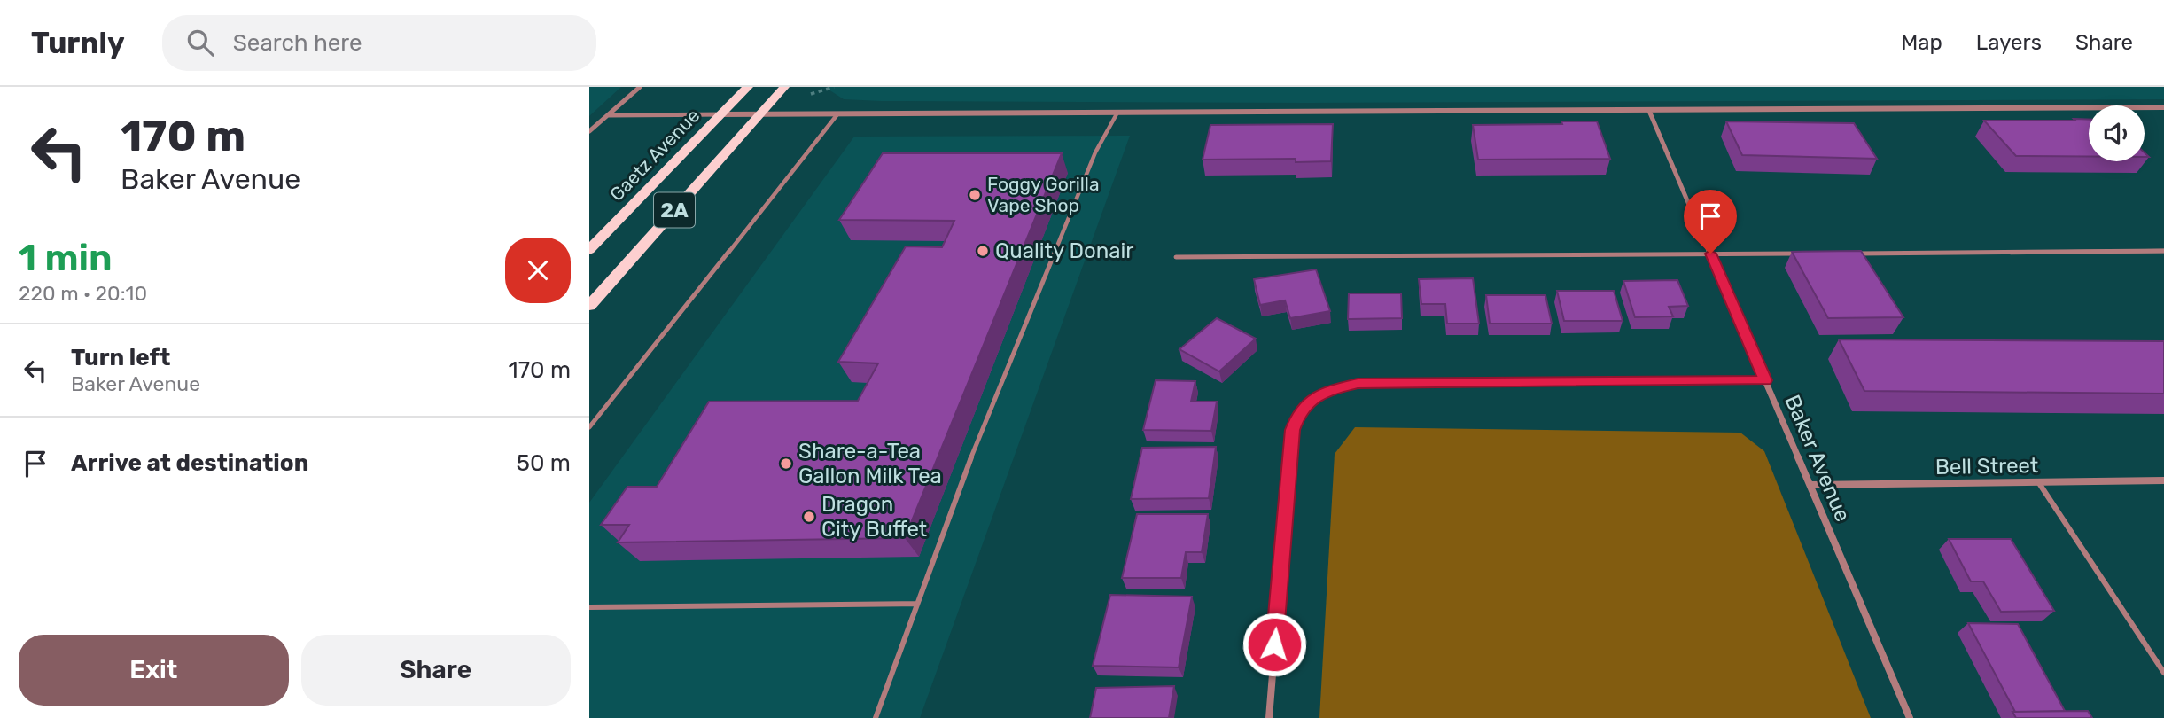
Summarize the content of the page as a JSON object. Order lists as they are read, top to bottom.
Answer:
{
  "streets": {
    "main road": ["Gaetz Avenue", "2A"],
    "street": ["Baker Avenue", "Bell Street"]
  },
  "crossings": [
    ["Baker Avenue", "Bell Street"]
  ],
  "places": [
    "Foggy Gorilla Vape Shop",
    "Quality Donair",
    "Share-a-Tea Gallon Milk Tea",
    "Dragon City Buffet"
  ],
  "page": {
    "header": "Turnly",
    "search": "Search here",
    "nav": ["Map", "Layers", "Share"],
    "turn": ["170 m", "Baker Avenue"],
    "heading": ["1 min", "220 m · 20:10"],
    "list": [
      {
        "name": "Turn left",
        "note": "Baker Avenue",
        "value": "170 m"
      },
      {
        "name": "Arrive at destination",
        "value": "50 m"
      }
    ],
    "buttons": ["Exit", "Share"]
  }
}
